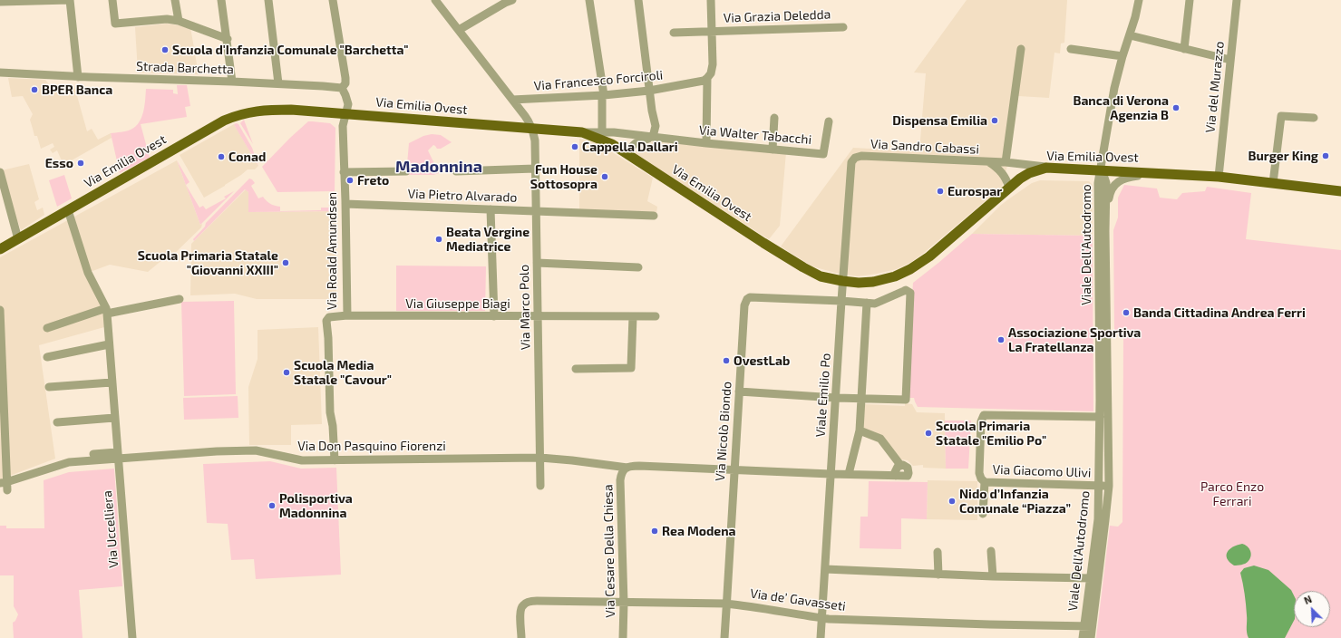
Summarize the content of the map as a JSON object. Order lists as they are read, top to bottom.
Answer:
{
  "streets": {
    "main road": ["Via Emilia Ovest"],
    "street": [
      "Via Grazia Deledda",
      "Strada Barchetta",
      "Via Francesco Forciroli",
      "Via del Murazzo",
      "Via Walter Tabacchi",
      "Via Sandro Cabassi",
      "Via Pietro Alvarado",
      "Viale Dell'Autodromo",
      "Via Roald Amundsen",
      "Via Giuseppe Biagi",
      "Via Marco Polo",
      "Viale Emilio Po",
      "Via Nicolò Biondo",
      "Via Don Pasquino Fiorenzi",
      "Via Giacomo Ulivi",
      "Via Uccelliera",
      "Via Cesare Della Chiesa",
      "Via de’ Gavasseti"
    ]
  },
  "crossings": [
    ["Via Francesco Forciroli", "Via Marco Polo"],
    ["Via del Murazzo", "Via Emilia Ovest"],
    ["Via Emilia Ovest", "Via Walter Tabacchi"],
    ["Via Emilia Ovest", "Via Sandro Cabassi"],
    ["Via Emilia Ovest", "Viale Dell'Autodromo"],
    ["Via Emilia Ovest", "Via Roald Amundsen"],
    ["Via Emilia Ovest", "Via Marco Polo"],
    ["Via Emilia Ovest", "Via Uccelliera"],
    ["Via Sandro Cabassi", "Viale Emilio Po"],
    ["Via Pietro Alvarado", "Via Roald Amundsen"],
    ["Via Pietro Alvarado", "Via Marco Polo"],
    ["Viale Dell'Autodromo", "Via Giacomo Ulivi"],
    ["Viale Dell'Autodromo", "Via de’ Gavasseti"],
    ["Via Roald Amundsen", "Via Giuseppe Biagi"],
    ["Via Roald Amundsen", "Via Don Pasquino Fiorenzi"],
    ["Via Giuseppe Biagi", "Via Marco Polo"],
    ["Via Marco Polo", "Via Don Pasquino Fiorenzi"],
    ["Viale Emilio Po", "Via Nicolò Biondo"],
    ["Viale Emilio Po", "Via Don Pasquino Fiorenzi"],
    ["Viale Emilio Po", "Via de’ Gavasseti"],
    ["Via Nicolò Biondo", "Via Don Pasquino Fiorenzi"],
    ["Via Nicolò Biondo", "Via de’ Gavasseti"],
    ["Via Don Pasquino Fiorenzi", "Via Uccelliera"],
    ["Via Don Pasquino Fiorenzi", "Via Cesare Della Chiesa"],
    ["Via Cesare Della Chiesa", "Via de’ Gavasseti"]
  ],
  "districts": ["Madonnina"],
  "parks": ["Parco Enzo Ferrari"],
  "places": [
    "Scuola d'Infanzia Comunale \"Barchetta\"",
    "BPER Banca",
    "Banca di Verona Agenzia B",
    "Dispensa Emilia",
    "Cappella Dallari",
    "Burger King",
    "Conad",
    "Esso",
    "Fun House Sottosopra",
    "Freto",
    "Eurospar",
    "Beata Vergine Mediatrice",
    "Scuola Primaria Statale \"Giovanni XXIII\"",
    "Banda Cittadina Andrea Ferri",
    "Associazione Sportiva La Fratellanza",
    "OvestLab",
    "Scuola Media Statale \"Cavour\"",
    "Scuola Primaria Statale \"Emilio Po\"",
    "Nido d’Infanzia Comunale “Piazza”",
    "Polisportiva Madonnina",
    "Rea Modena"
  ],
  "north": "top left"
}
